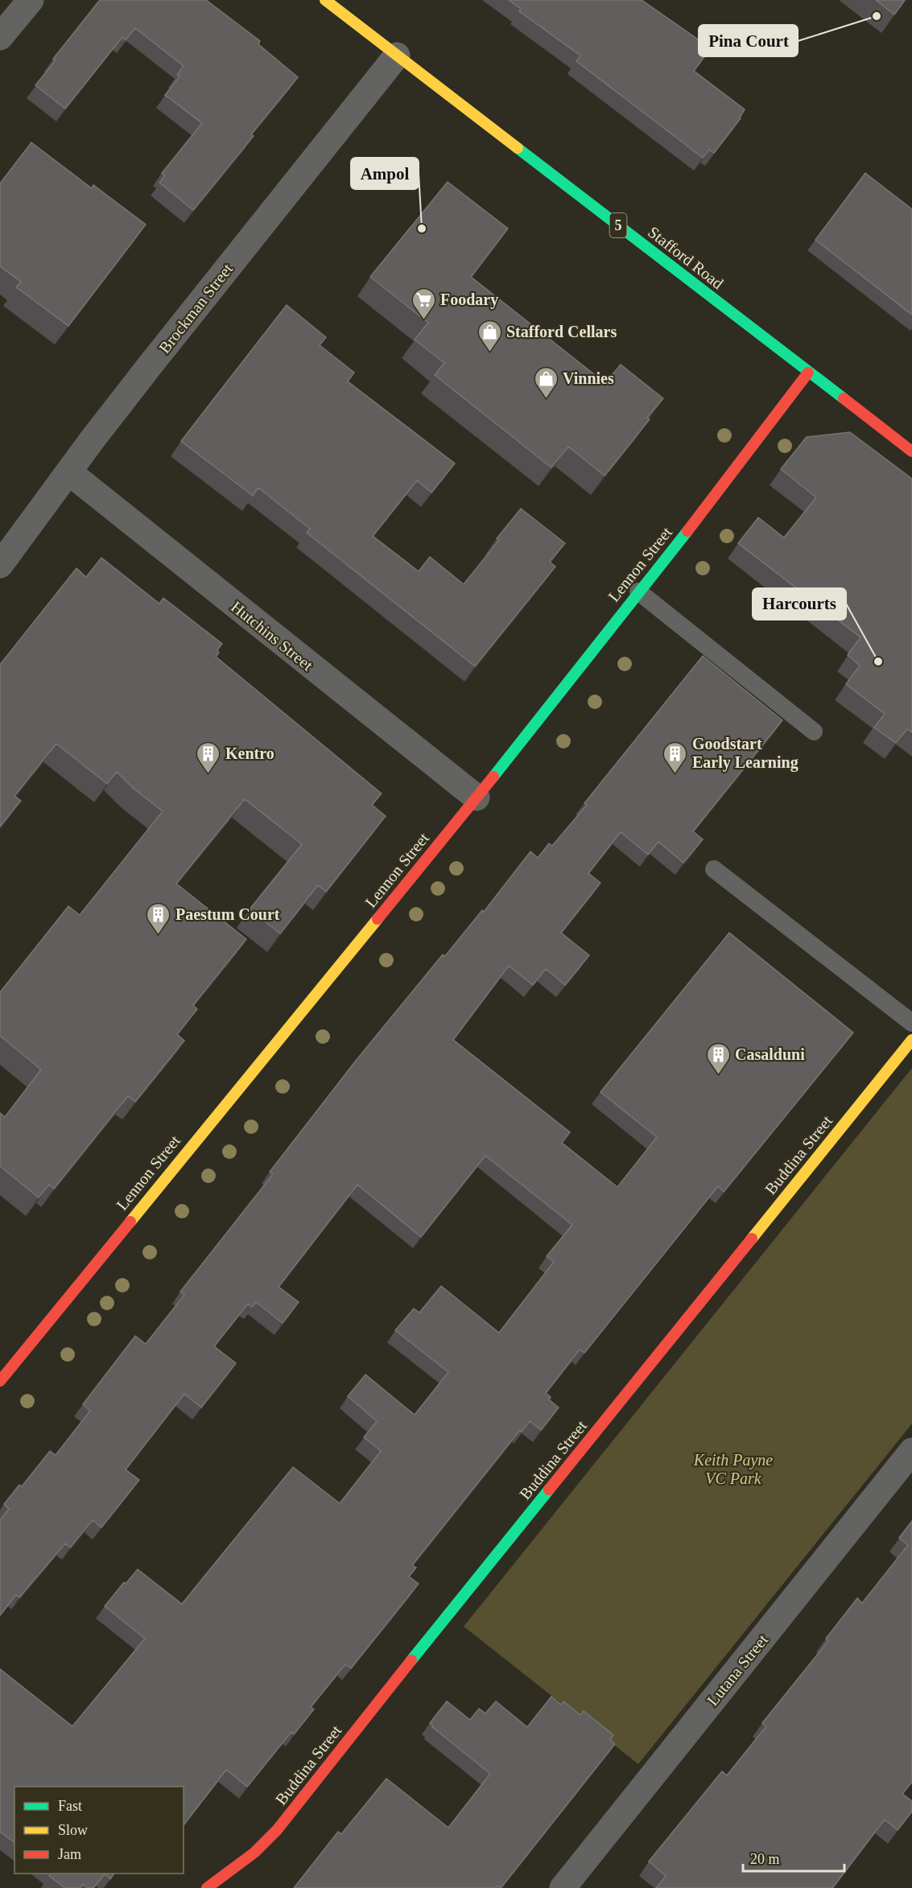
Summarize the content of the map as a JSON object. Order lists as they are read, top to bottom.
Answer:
{
  "streets": {
    "main road": [
      "5",
      "Stafford Road",
      "Lennon Street",
      "Buddina Street"
    ],
    "street": ["Brockman Street", "Hutchins Street", "Lutana Street"]
  },
  "crossings": [
    ["Stafford Road", "Brockman Street"],
    ["Stafford Road", "Lennon Street"],
    ["Brockman Street", "Hutchins Street"],
    ["Lennon Street", "Hutchins Street"]
  ],
  "parks": ["Keith Payne VC Park"],
  "places": {
    "other": ["Pina Court", "Ampol", "Harcourts"],
    "supermarket": ["Foodary"],
    "shop": ["Stafford Cellars", "Vinnies"],
    "building": [
      "Kentro",
      "Goodstart Early Learning",
      "Paestum Court",
      "Casalduni"
    ]
  },
  "legend": ["Fast", "Slow", "Jam"],
  "scale_bar": "20 m"
}
